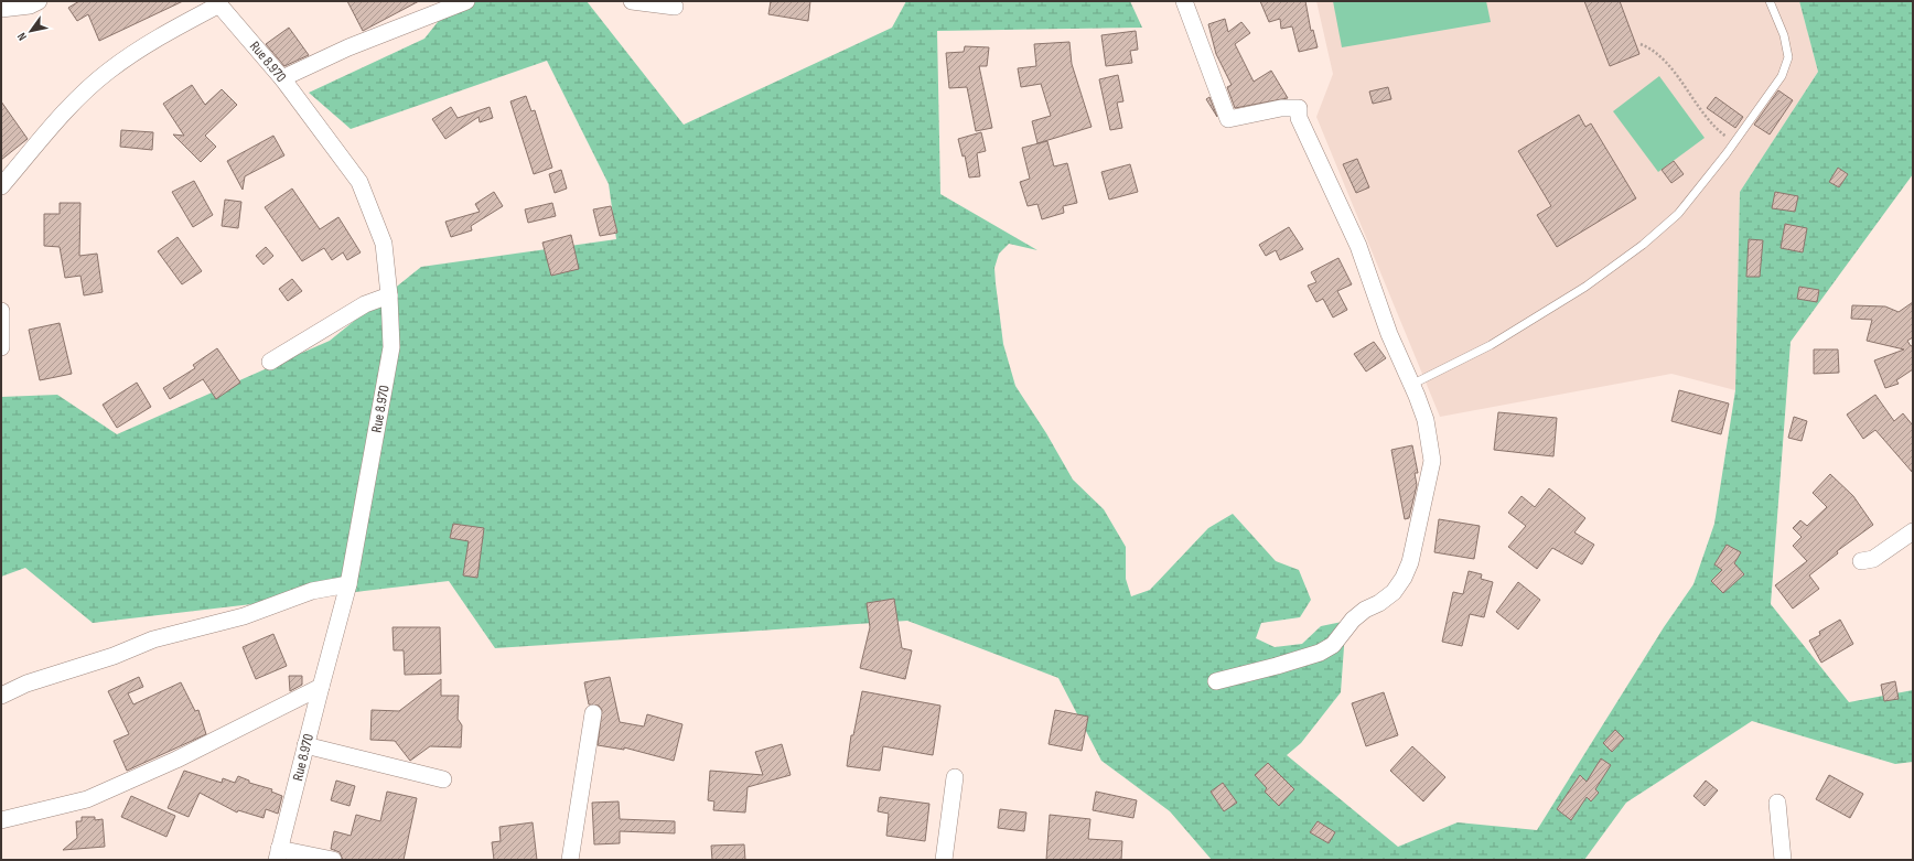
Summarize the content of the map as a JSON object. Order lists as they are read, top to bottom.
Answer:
{
  "streets": {
    "street": ["Rue 8.970"]
  },
  "north": "bottom left"
}
